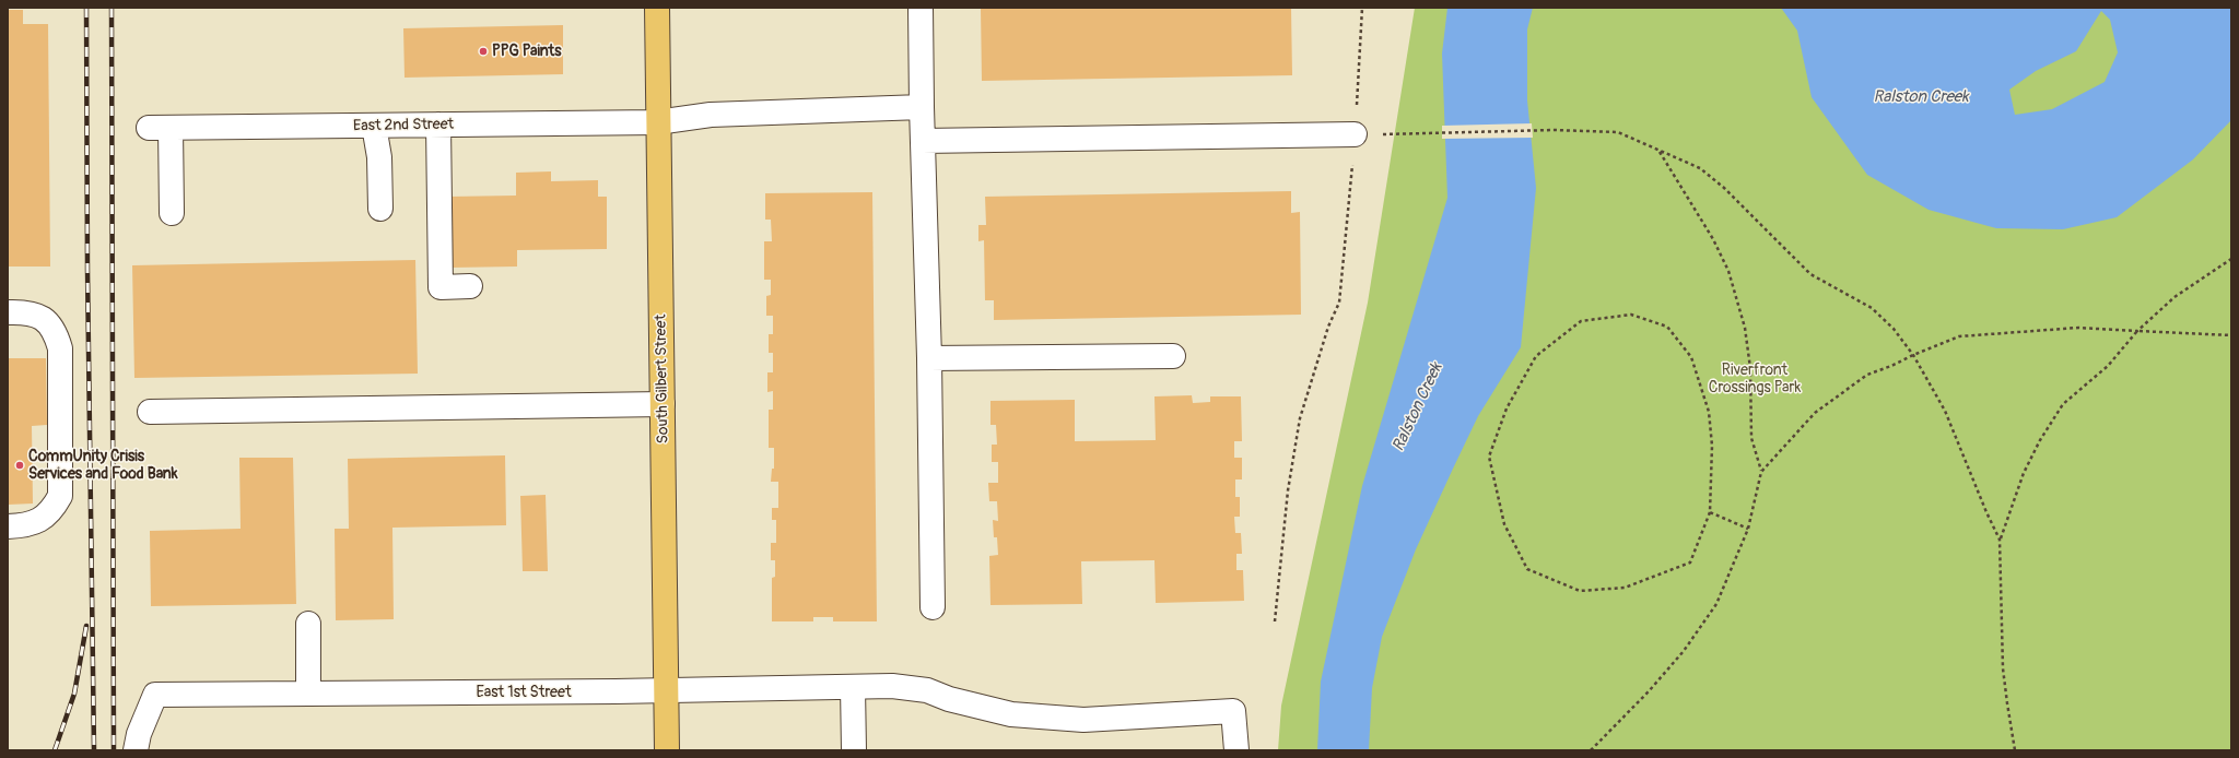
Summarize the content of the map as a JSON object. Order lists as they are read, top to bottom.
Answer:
{
  "streets": {
    "main road": ["South Gilbert Street"],
    "street": ["East 2nd Street", "East 1st Street"]
  },
  "crossings": [
    ["East 2nd Street", "South Gilbert Street"],
    ["South Gilbert Street", "East 1st Street"]
  ],
  "water": ["Ralston Creek"],
  "parks": ["Riverfront Crossings Park"],
  "places": ["PPG Paints", "CommUnity Crisis Services and Food Bank"]
}
